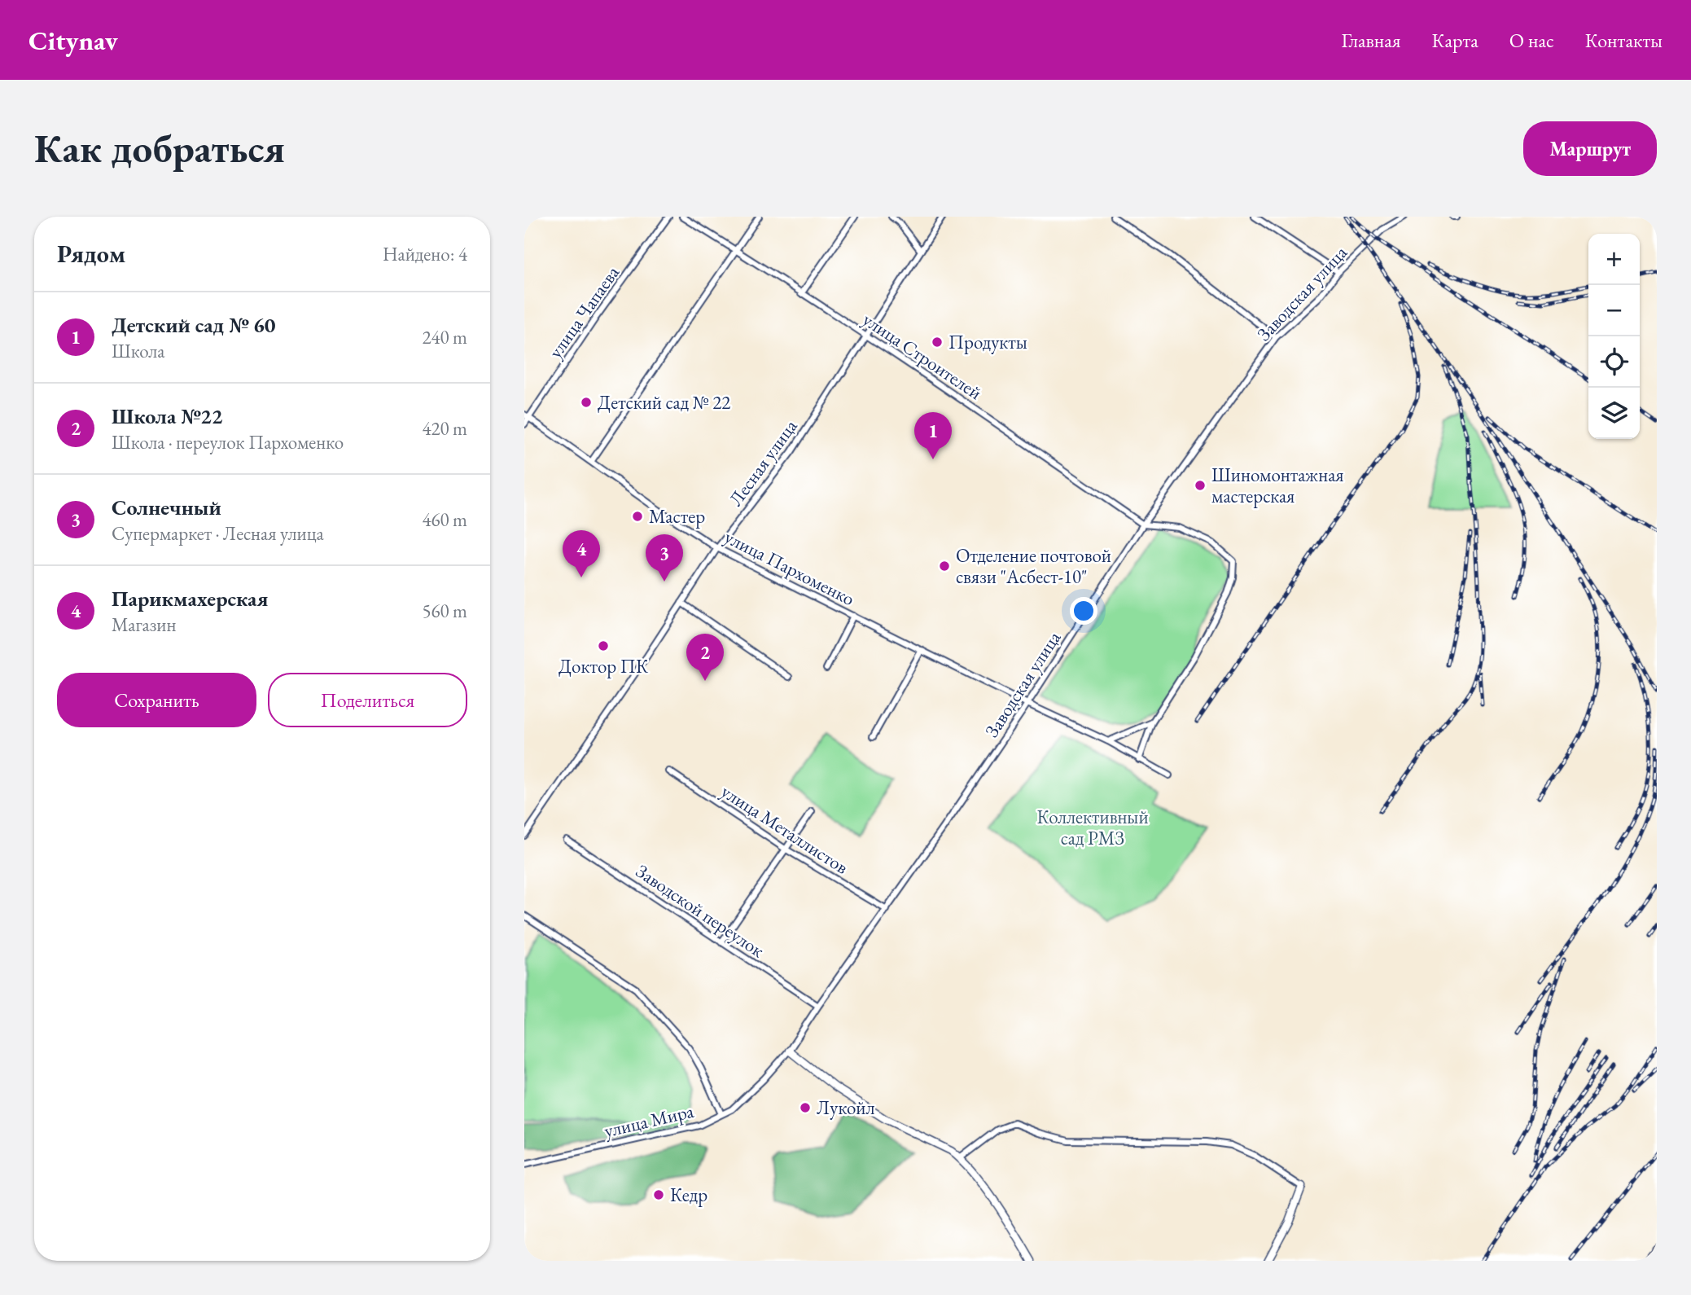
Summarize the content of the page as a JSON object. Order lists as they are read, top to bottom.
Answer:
{
  "streets": {
    "street": [
      "Заводская улица",
      "улица Чапаева",
      "улица Строителей",
      "Лесная улица",
      "улица Пархоменко",
      "улица Металлистов",
      "Заводской переулок",
      "улица Мира"
    ]
  },
  "crossings": [
    ["Заводская улица", "улица Строителей"],
    ["Заводская улица", "улица Пархоменко"],
    ["Заводская улица", "улица Металлистов"],
    ["Заводская улица", "Заводской переулок"],
    ["Заводская улица", "улица Мира"],
    ["улица Чапаева", "улица Пархоменко"],
    ["улица Строителей", "Лесная улица"],
    ["Лесная улица", "улица Пархоменко"]
  ],
  "parks": ["Коллективный сад РМЗ"],
  "places": [
    "Продукты",
    "Детский сад № 22",
    "Шиномонтажная мастерская",
    "Мастер",
    "Отделение почтовой связи \"Асбест-10\"",
    "Доктор ПК",
    "Лукойл",
    "Кедр"
  ],
  "page": {
    "header": "Citynav",
    "nav": [
      "Главная",
      "Карта",
      "О нас",
      "Контакты"
    ],
    "buttons": [
      "Маршрут",
      ["Сохранить", "Поделиться"]
    ],
    "title": "Как добраться",
    "heading": ["Рядом", "Найдено: 4"],
    "map_buttons": ["+", "−"],
    "list": [
      {
        "mark": "1",
        "name": "Детский сад № 60",
        "note": "Школа",
        "value": "240 m"
      },
      {
        "mark": "2",
        "name": "Школа №22",
        "note": "Школа · переулок Пархоменко",
        "value": "420 m"
      },
      {
        "mark": "3",
        "name": "Солнечный",
        "note": "Супермаркет · Лесная улица",
        "value": "460 m"
      },
      {
        "mark": "4",
        "name": "Парикмахерская",
        "note": "Магазин",
        "value": "560 m"
      }
    ],
    "pins": [
      "1",
      "4",
      "3",
      "2"
    ]
  }
}
